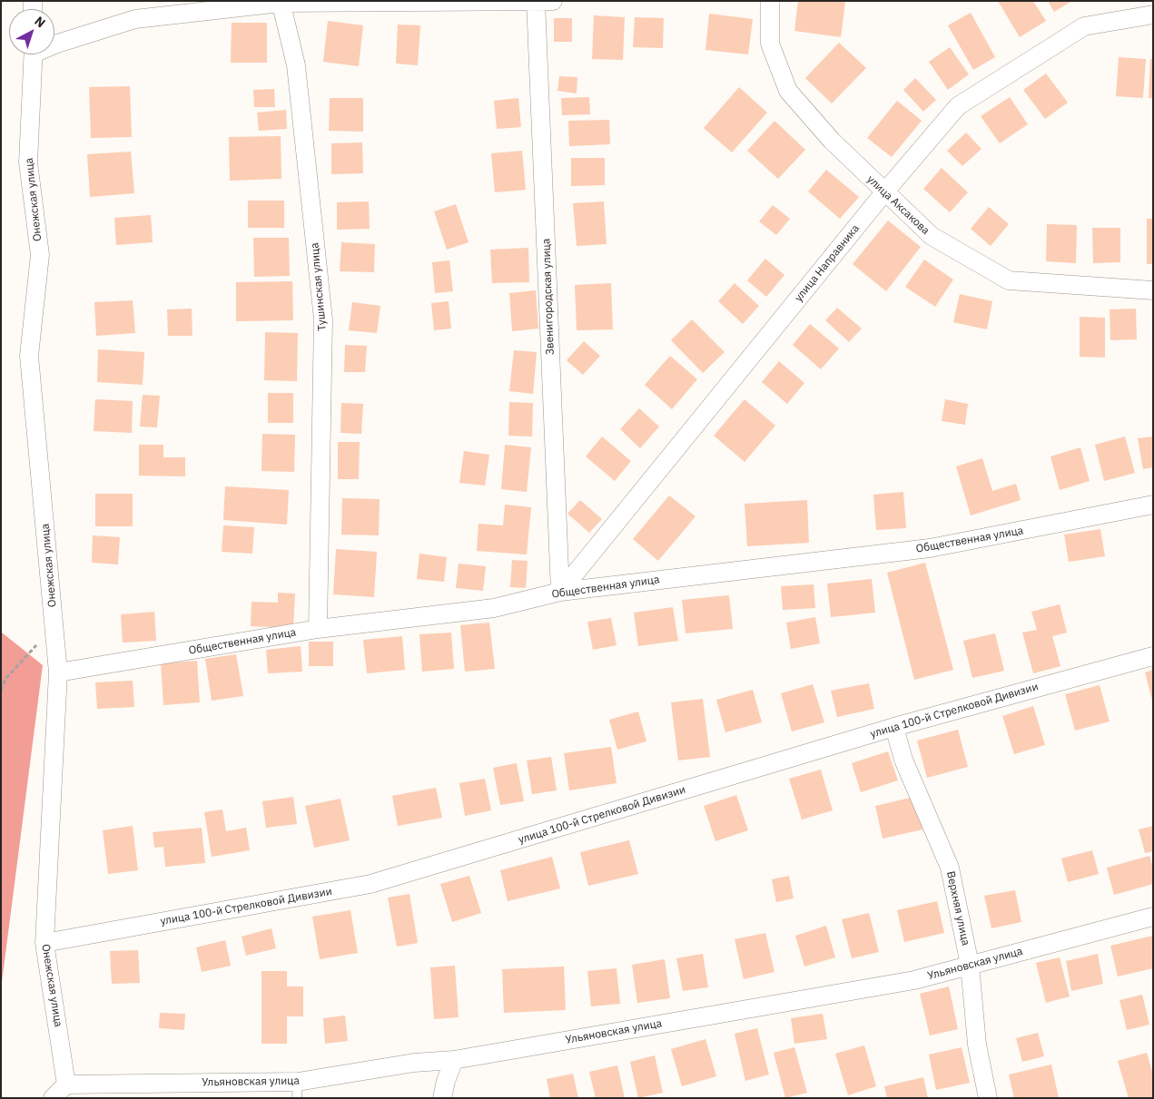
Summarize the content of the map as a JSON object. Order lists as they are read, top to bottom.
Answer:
{
  "streets": {
    "street": [
      "Онежская улица",
      "улица Аксакова",
      "улица Направника",
      "Тушинская улица",
      "Звенигородская улица",
      "Общественная улица",
      "улица 100-й Стрелковой Дивизии",
      "Верхняя улица",
      "Ульяновская улица"
    ]
  },
  "crossings": [
    ["Онежская улица", "Общественная улица"],
    ["Онежская улица", "улица 100-й Стрелковой Дивизии"],
    ["Онежская улица", "Ульяновская улица"],
    ["улица Аксакова", "улица Направника"],
    ["улица Направника", "Звенигородская улица"],
    ["улица Направника", "Общественная улица"],
    ["Тушинская улица", "Общественная улица"],
    ["Звенигородская улица", "Общественная улица"],
    ["улица 100-й Стрелковой Дивизии", "Верхняя улица"],
    ["Верхняя улица", "Ульяновская улица"]
  ],
  "north": "top right"
}
